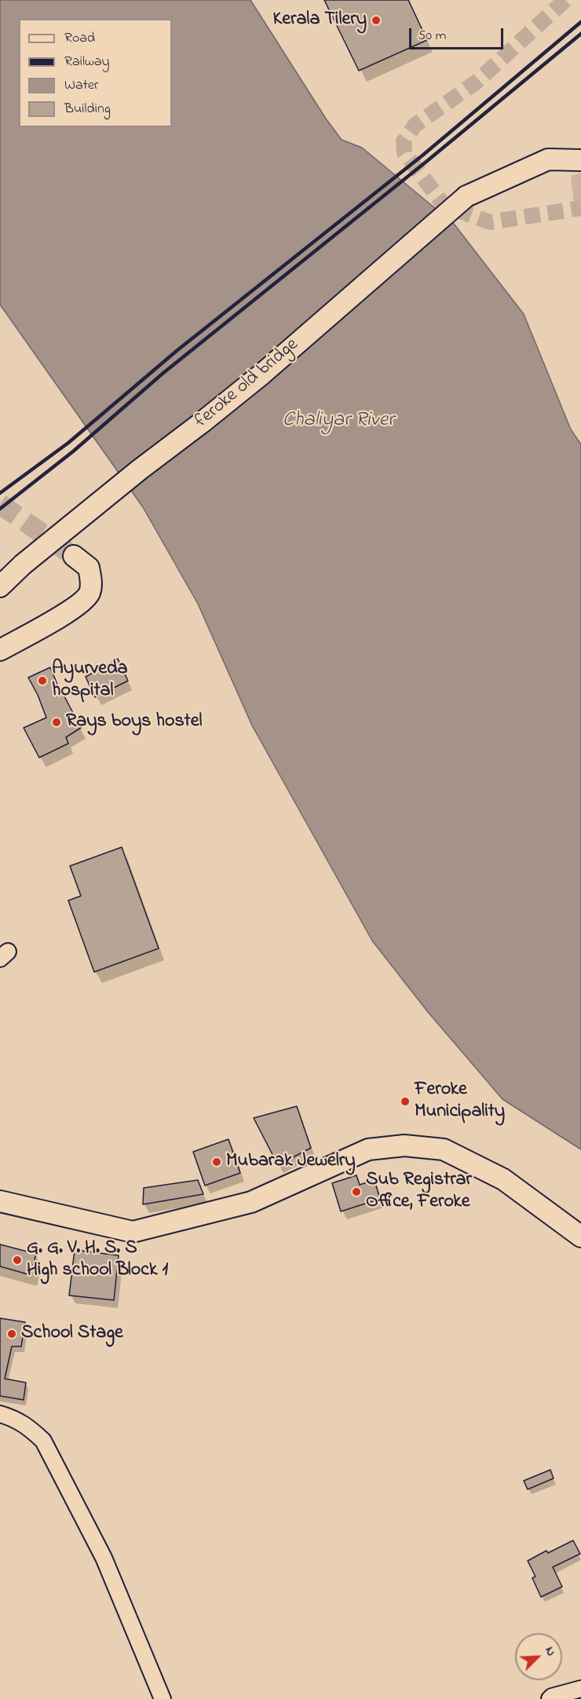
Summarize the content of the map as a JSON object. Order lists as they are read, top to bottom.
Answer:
{
  "streets": {
    "main road": ["feroke old bridge"]
  },
  "water": ["Chaliyar River"],
  "places": [
    "Kerala Tilery",
    "Ayurveda hospital",
    "Rays boys hostel",
    "Feroke Municipality",
    "Mubarak Jewelry",
    "Sub Registrar Office, Feroke",
    "G. G. V. H. S. S High school Block 1",
    "School Stage"
  ],
  "legend": [
    "Road",
    "Railway",
    "Water",
    "Building"
  ],
  "scale_bar": "50 m",
  "north": "top right"
}
